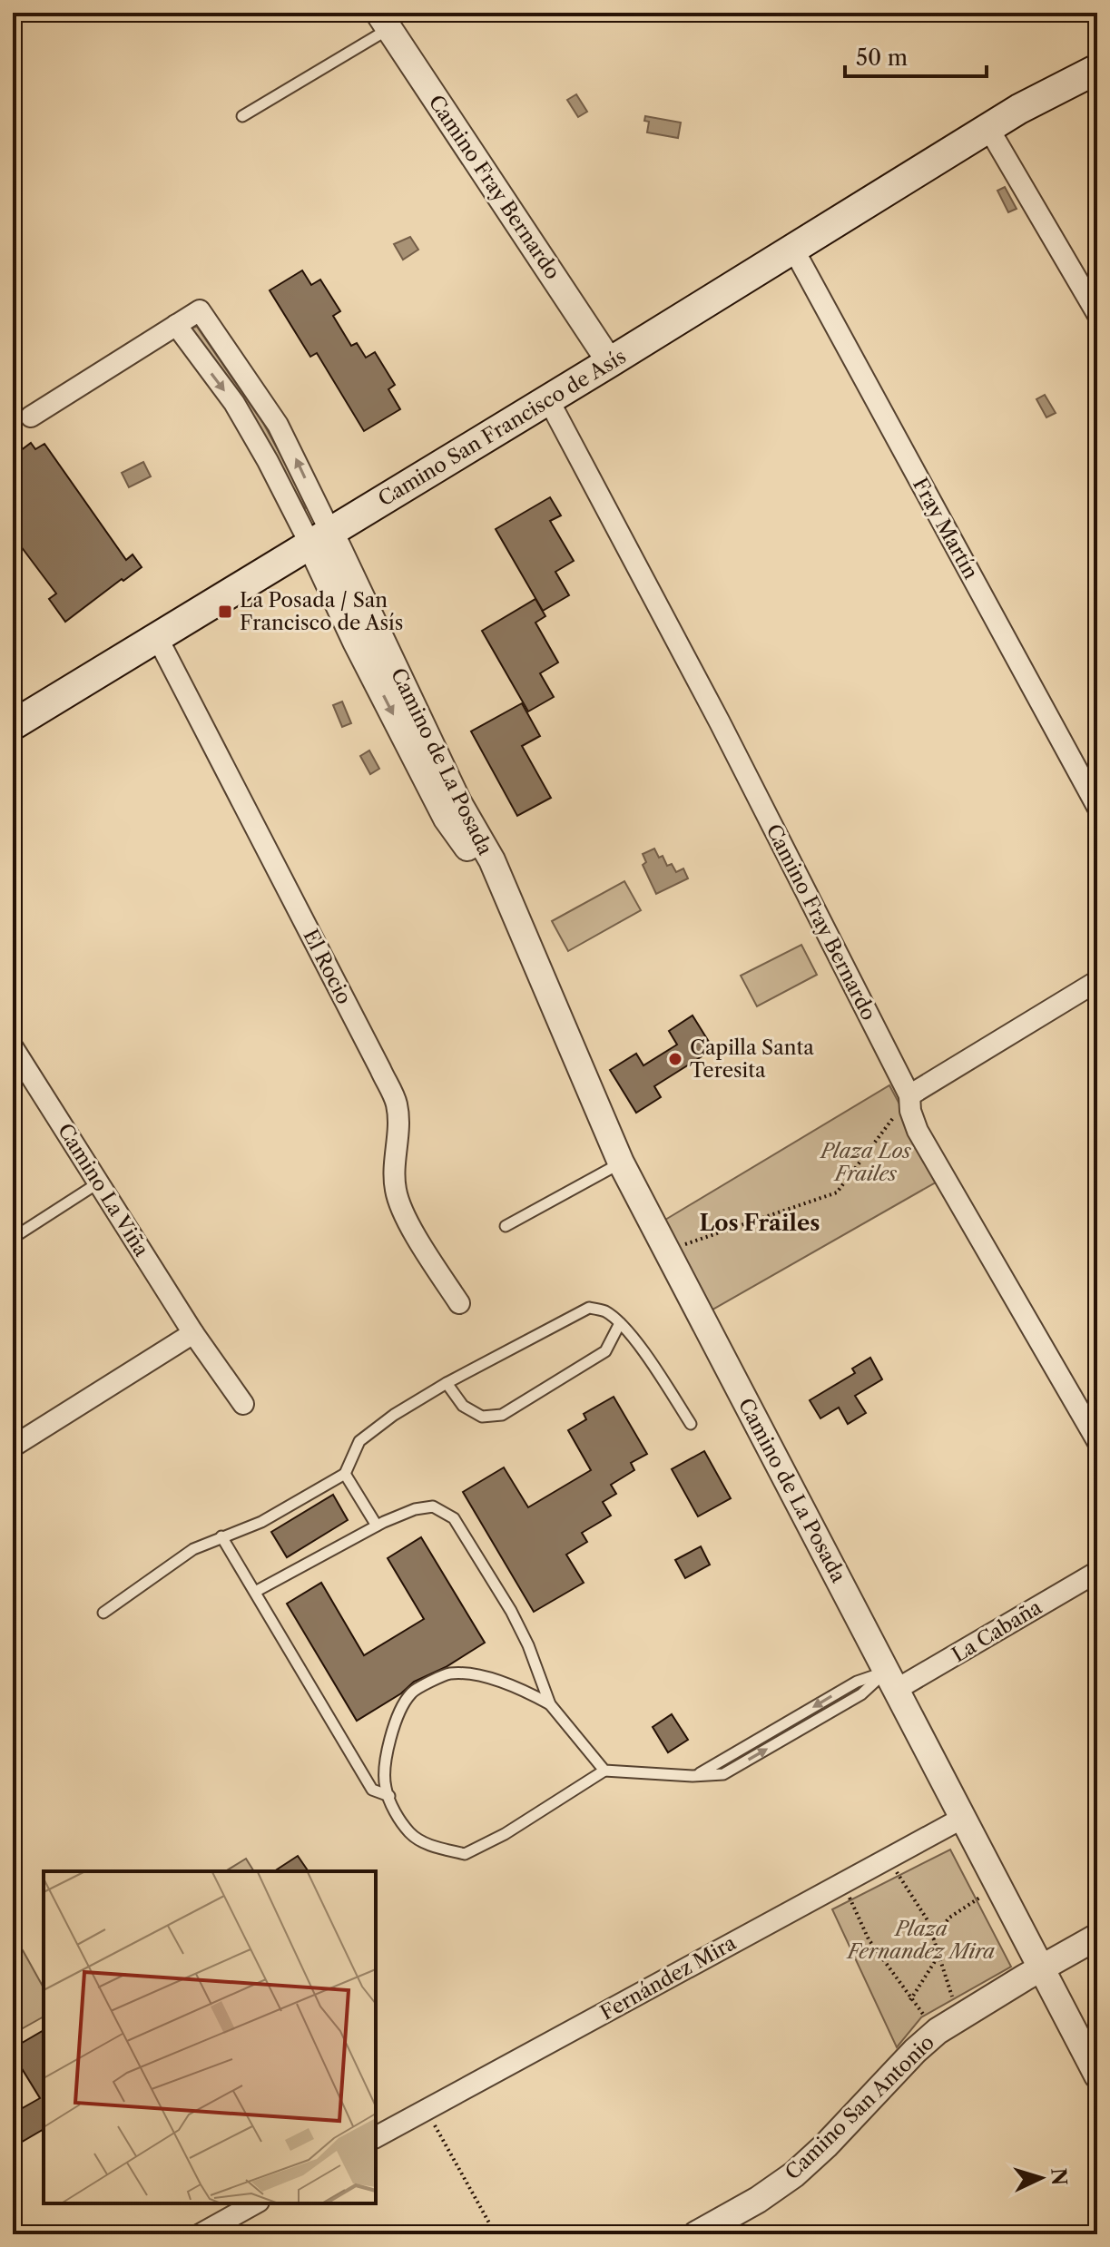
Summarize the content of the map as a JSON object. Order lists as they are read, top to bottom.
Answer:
{
  "streets": {
    "main road": ["Camino San Francisco de Asís"],
    "street": [
      "Camino Fray Bernardo",
      "Fray Martín",
      "Camino de La Posada",
      "El Rocio",
      "Camino La Viña",
      "La Cabaña",
      "Fernández Mira",
      "Camino San Antonio"
    ]
  },
  "crossings": [
    ["Camino Fray Bernardo", "Camino San Francisco de Asís"],
    ["Camino San Francisco de Asís", "Fray Martín"],
    ["Camino San Francisco de Asís", "Camino de La Posada"],
    ["Camino San Francisco de Asís", "El Rocio"],
    ["Camino de La Posada", "La Cabaña"],
    ["Camino de La Posada", "Fernández Mira"],
    ["Camino de La Posada", "Camino San Antonio"]
  ],
  "districts": ["Los Frailes"],
  "parks": ["Plaza Los Frailes", "Plaza Fernandez Mira"],
  "places": {
    "transit": ["La Posada / San Francisco de Asís"],
    "other": ["Capilla Santa Teresita"]
  },
  "scale_bar": "50 m",
  "north": "right"
}
